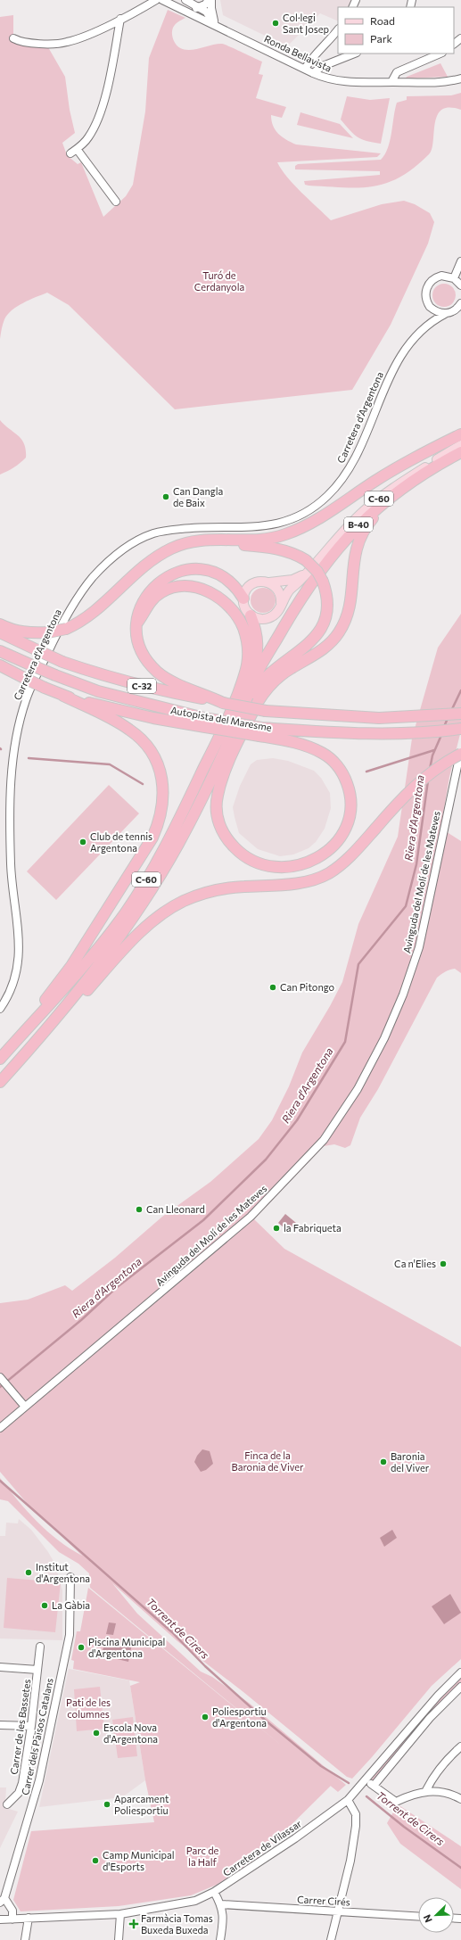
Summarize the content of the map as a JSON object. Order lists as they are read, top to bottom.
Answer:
{
  "streets": {
    "highway": [
      "C-60",
      "B-40",
      "C-32",
      "Autopista del Maresme"
    ],
    "street": [
      "Ronda Bellavista",
      "Carretera d'Argentona",
      "Avinguda del Molí de les Mateves",
      "Carrer de les Bassetes",
      "Carrer dels Països Catalans",
      "Carretera de Vilassar",
      "Carrer Cirés"
    ]
  },
  "crossings": [
    ["C-60", "B-40"],
    ["Carrer dels Països Catalans", "Carretera de Vilassar"]
  ],
  "water": ["Riera d'Argentona", "Torrent de Cirers"],
  "parks": [
    "Turó de Cerdanyola",
    "Finca de la Baronia de Viver",
    "Pati de les columnes",
    "Parc de la Half"
  ],
  "places": {
    "other": [
      "Col·legi Sant Josep",
      "Can Dangla de Baix",
      "Club de tennis Argentona",
      "Can Pitongo",
      "Can Lleonard",
      "la Fabriqueta",
      "Ca n'Elies",
      "Baronia del Viver",
      "Institut d'Argentona",
      "La Gàbia",
      "Piscina Municipal d'Argentona",
      "Poliesportiu d'Argentona",
      "Escola Nova d'Argentona",
      "Aparcament Poliesportiu",
      "Camp Municipal d'Esports"
    ],
    "health": ["Farmàcia Tomas Buxeda Buxeda"]
  },
  "legend": ["Road", "Park"],
  "north": "bottom left"
}
